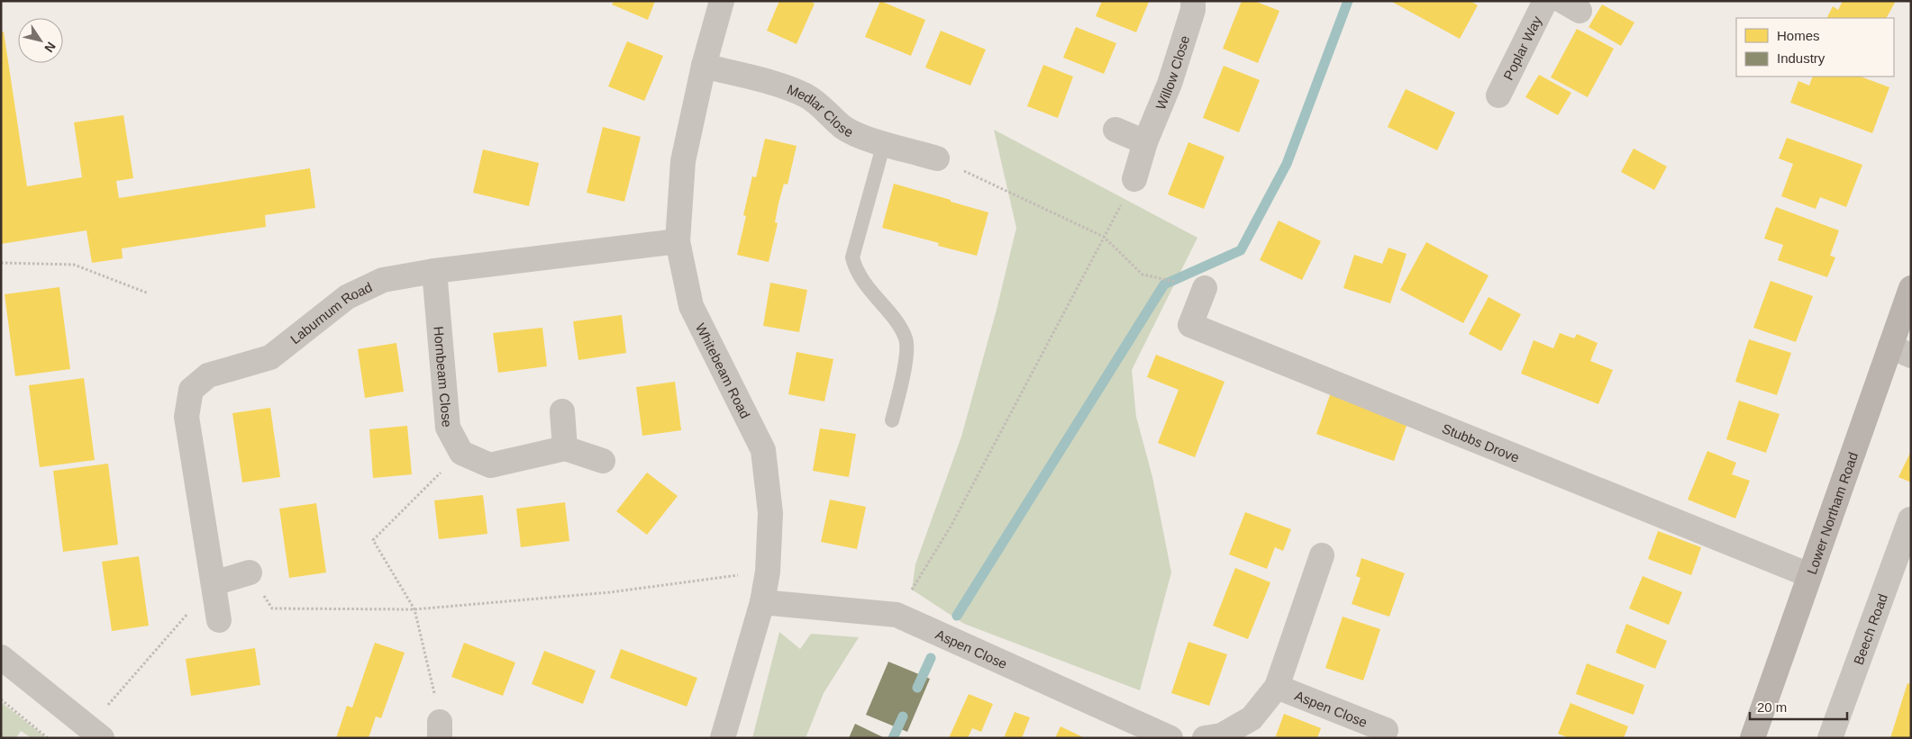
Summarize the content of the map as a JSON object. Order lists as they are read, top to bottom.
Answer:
{
  "streets": {
    "main road": ["Lower Northam Road"],
    "street": [
      "Poplar Way",
      "Willow Close",
      "Medlar Close",
      "Laburnum Road",
      "Whitebeam Road",
      "Hornbeam Close",
      "Stubbs Drove",
      "Beech Road",
      "Aspen Close"
    ]
  },
  "crossings": [
    ["Medlar Close", "Whitebeam Road"],
    ["Laburnum Road", "Whitebeam Road"],
    ["Laburnum Road", "Hornbeam Close"],
    ["Whitebeam Road", "Aspen Close"],
    ["Stubbs Drove", "Lower Northam Road"]
  ],
  "legend": ["Homes", "Industry"],
  "scale_bar": "20 m",
  "north": "bottom right"
}
